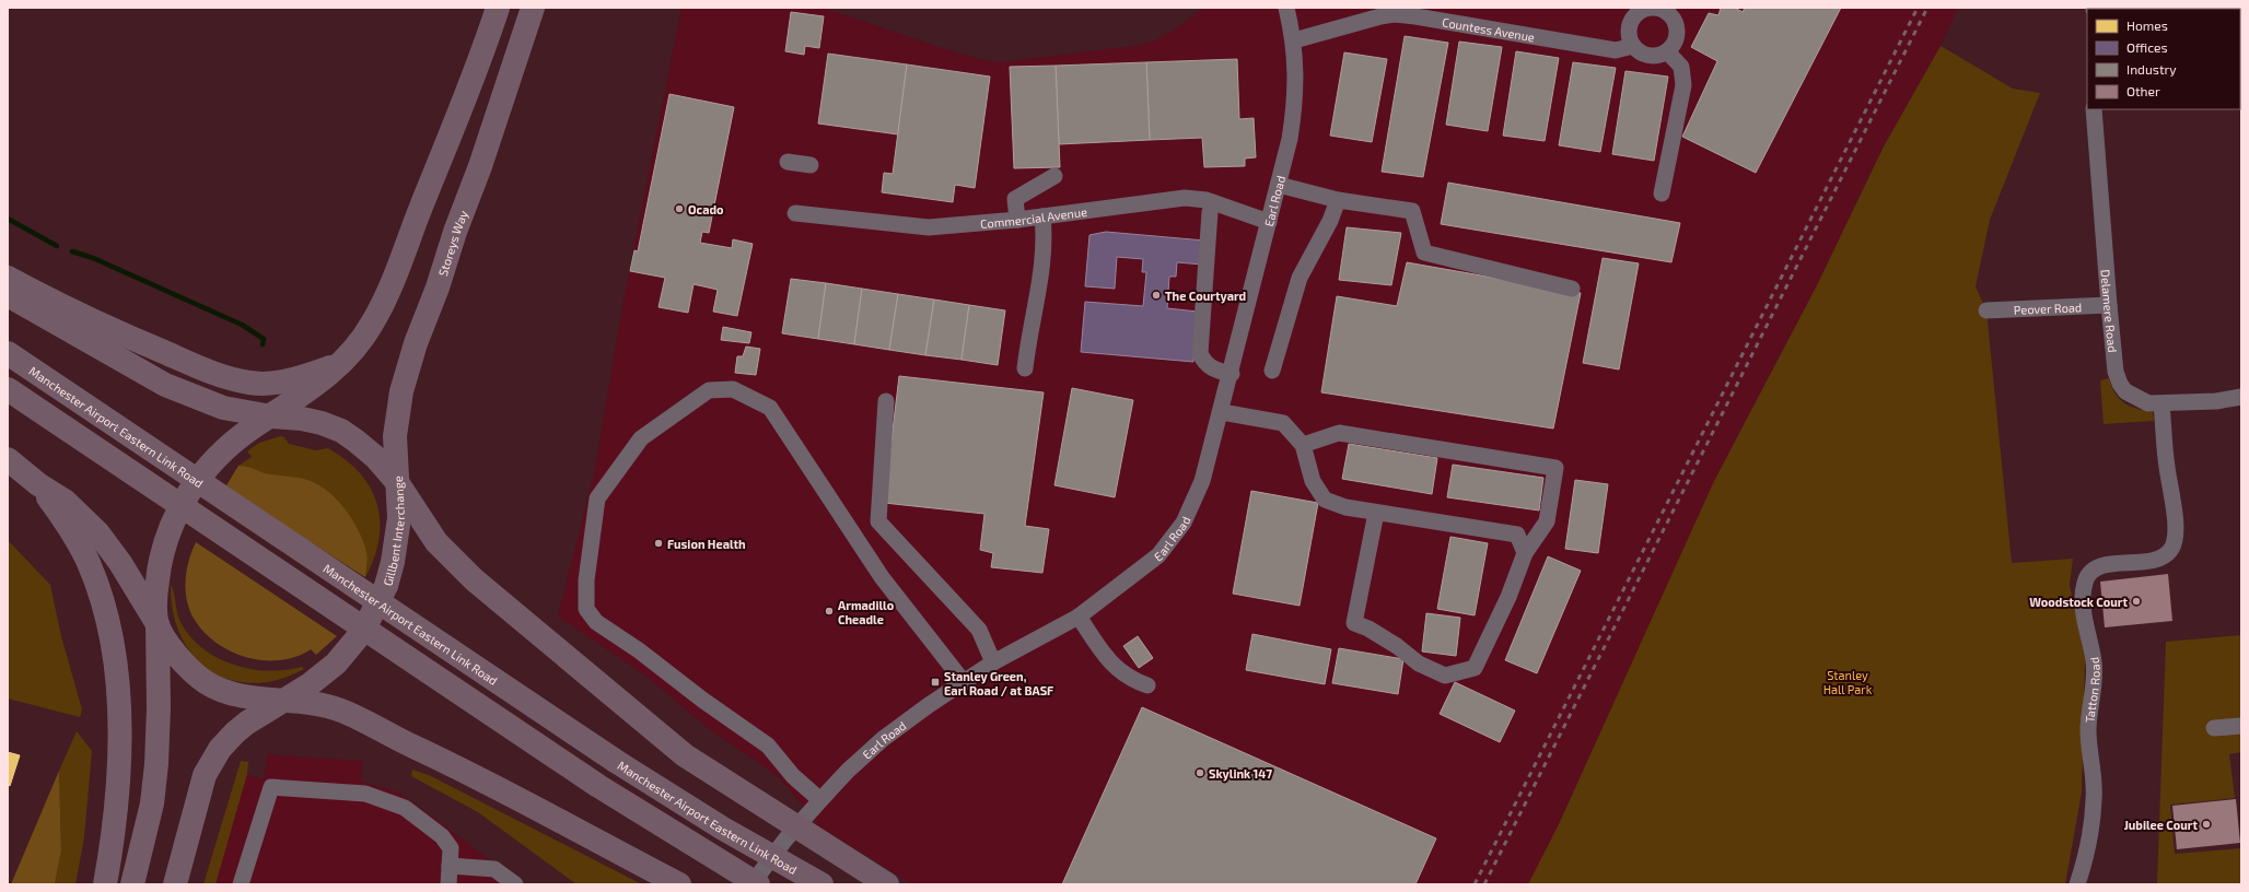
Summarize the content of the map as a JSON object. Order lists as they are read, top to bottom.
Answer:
{
  "streets": {
    "highway": ["Storeys Way", "Manchester Airport Eastern Link Road", "Gillbent Interchange"],
    "street": [
      "Countess Avenue",
      "Earl Road",
      "Commercial Avenue",
      "Peover Road",
      "Delamere Road",
      "Tatton Road"
    ]
  },
  "crossings": [
    ["Countess Avenue", "Earl Road"],
    ["Earl Road", "Commercial Avenue"],
    ["Storeys Way", "Gillbent Interchange"],
    ["Peover Road", "Delamere Road"],
    ["Delamere Road", "Tatton Road"]
  ],
  "parks": ["Stanley Hall Park"],
  "places": {
    "other": [
      "Ocado",
      "The Courtyard",
      "Fusion Health",
      "Woodstock Court",
      "Armadillo Cheadle",
      "Skylink 147",
      "Jubilee Court"
    ],
    "transit": ["Stanley Green, Earl Road / at BASF"]
  },
  "legend": [
    "Homes",
    "Offices",
    "Industry",
    "Other"
  ]
}
